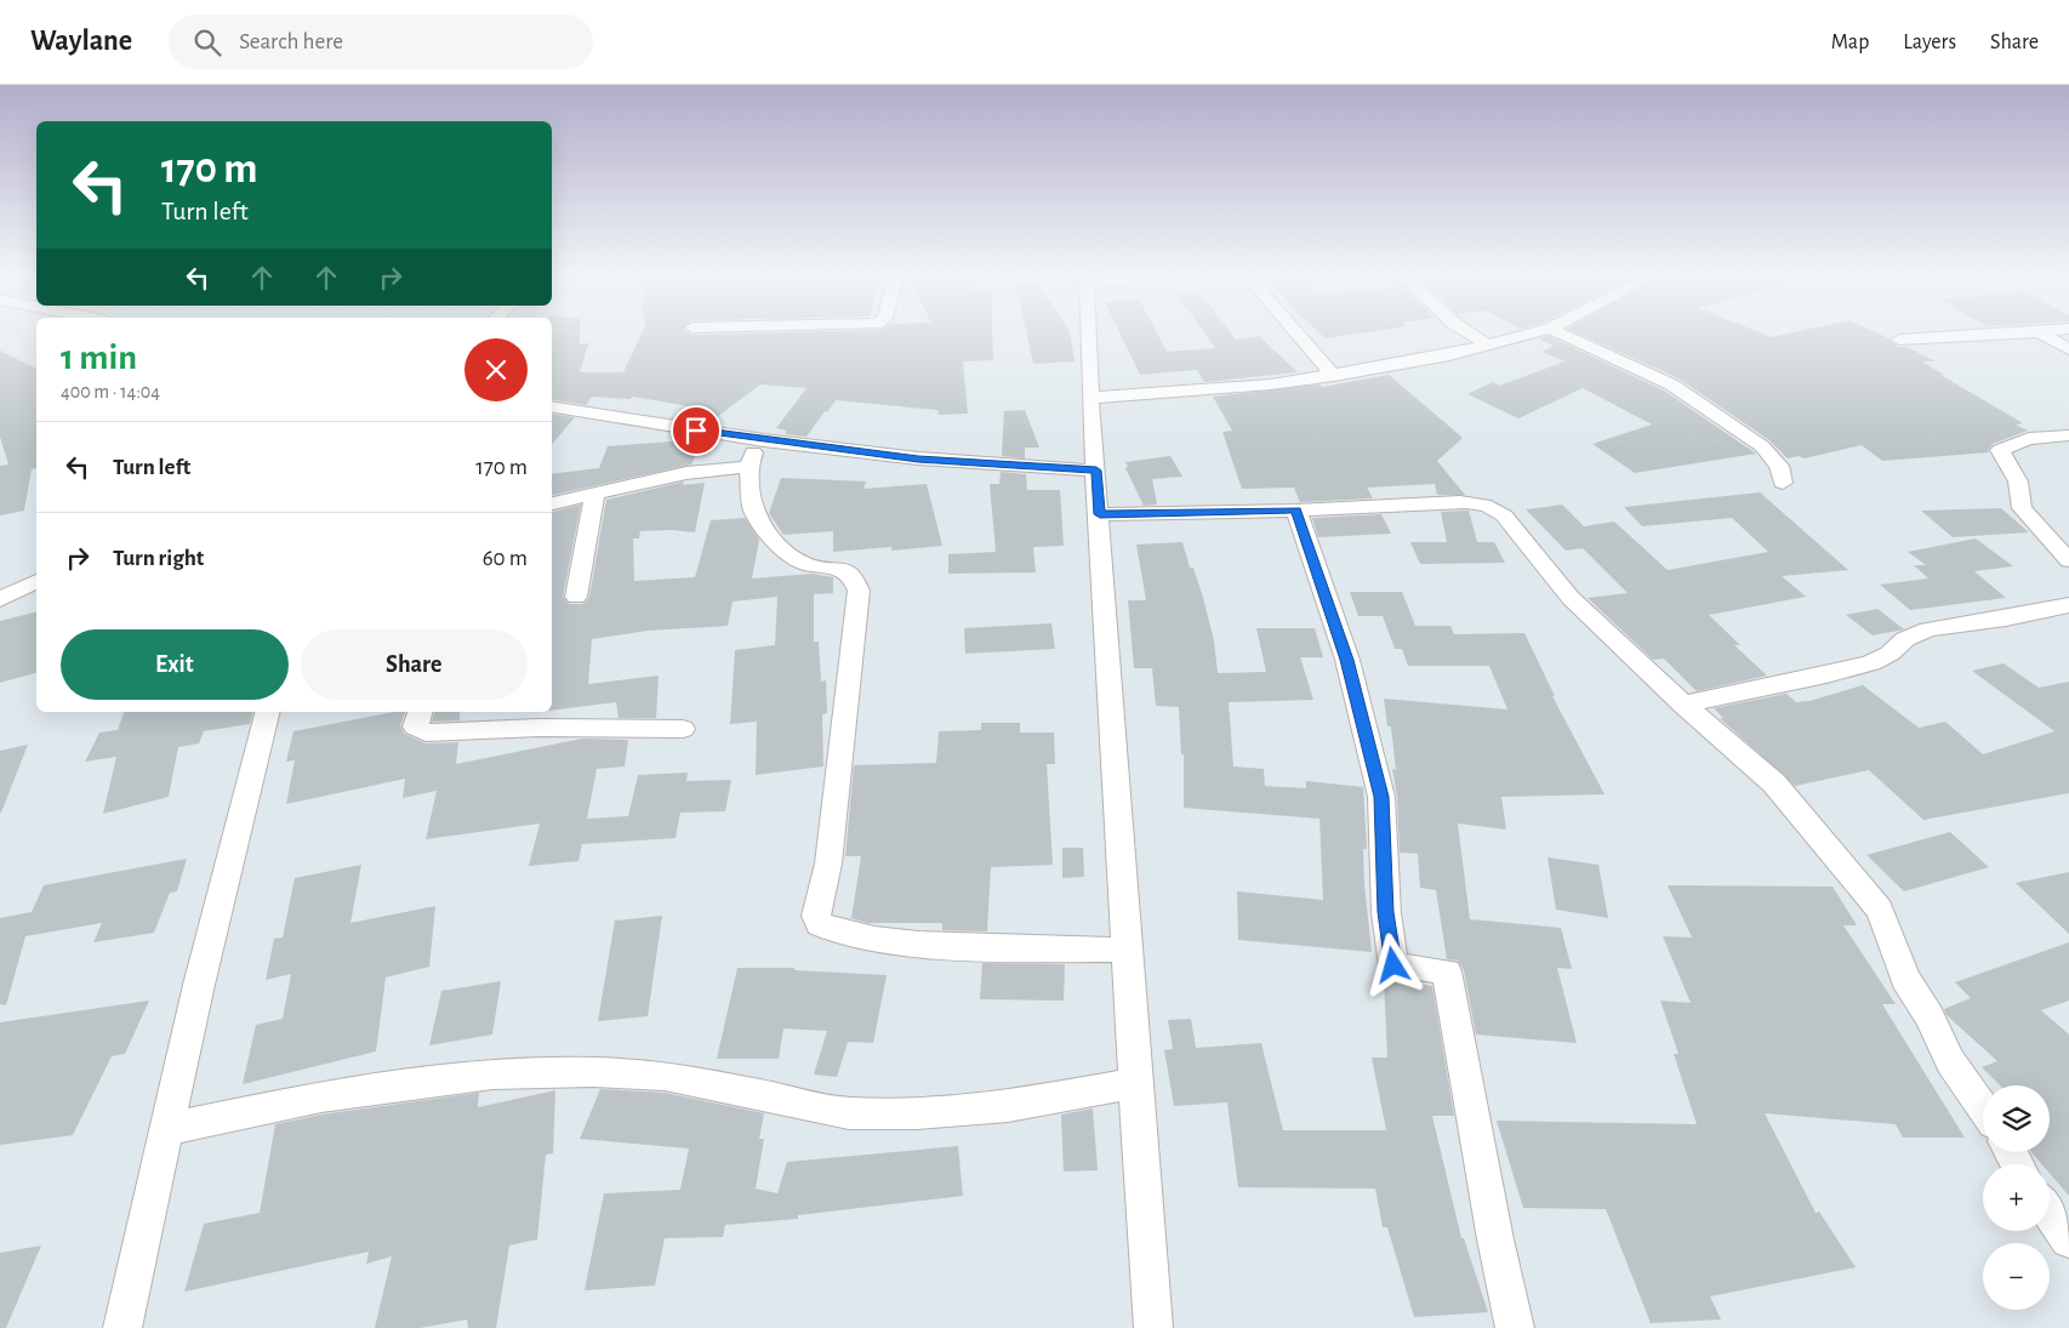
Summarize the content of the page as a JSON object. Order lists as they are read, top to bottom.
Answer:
{
  "page": {
    "header": "Waylane",
    "search": "Search here",
    "nav": ["Map", "Layers", "Share"],
    "turn": ["170 m", "Turn left"],
    "heading": ["1 min", "400 m · 14:04"],
    "list": [
      {
        "name": "Turn left",
        "value": "170 m"
      },
      {
        "name": "Turn right",
        "value": "60 m"
      }
    ],
    "buttons": ["Exit", "Share"],
    "map_buttons": ["+", "−"]
  }
}
